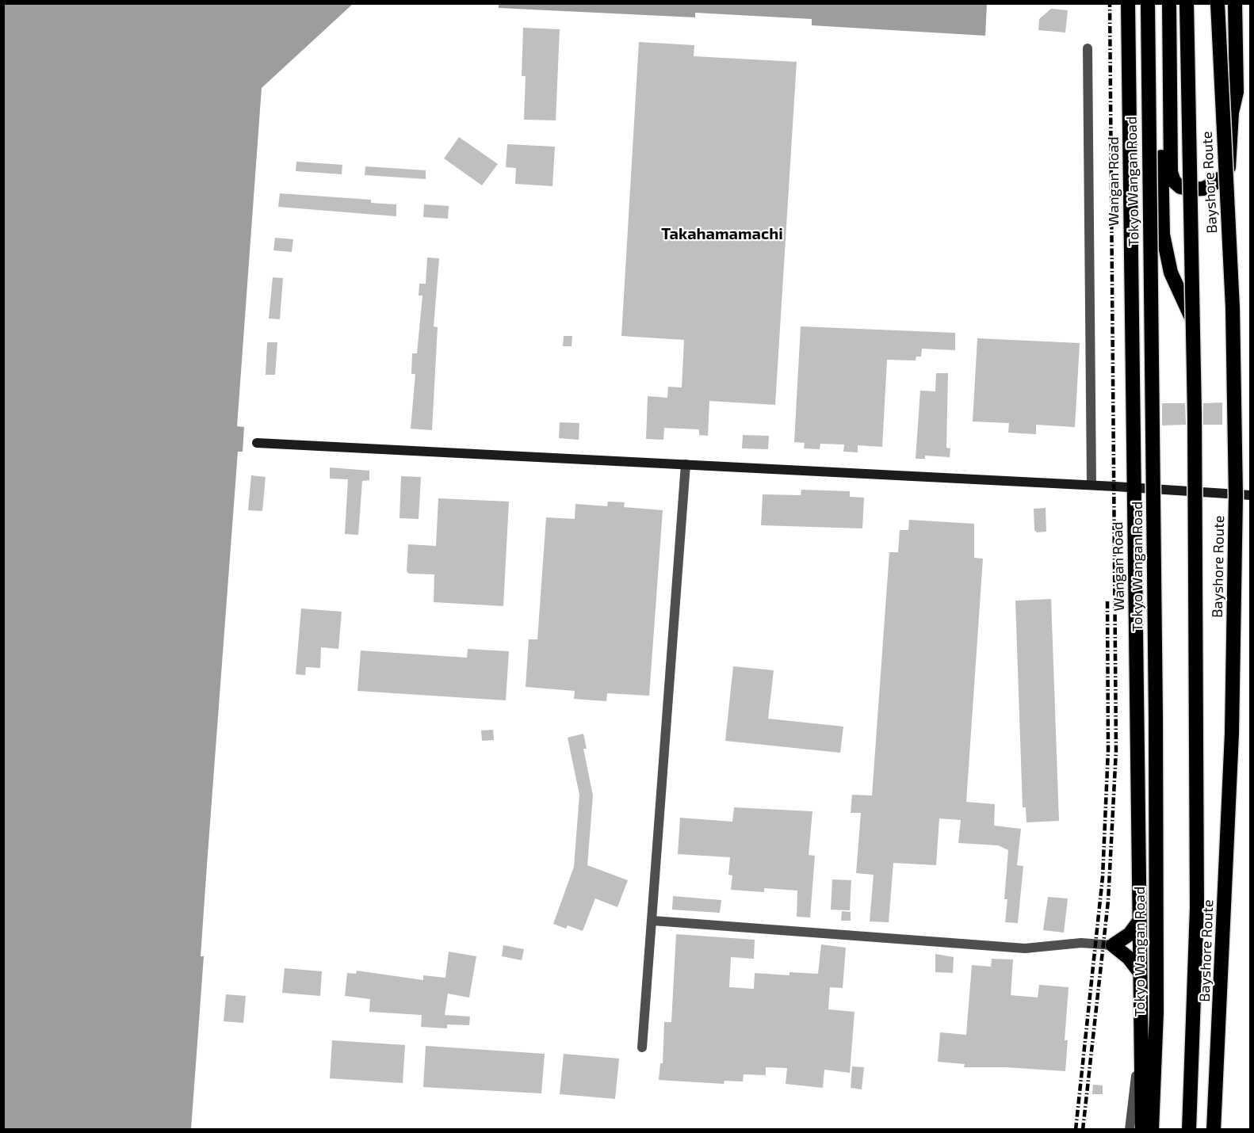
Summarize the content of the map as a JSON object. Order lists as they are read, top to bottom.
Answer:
{
  "streets": {
    "highway": ["Wangan Road", "Tokyo Wangan Road", "Bayshore Route"]
  },
  "districts": ["Takahamamachi"]
}
